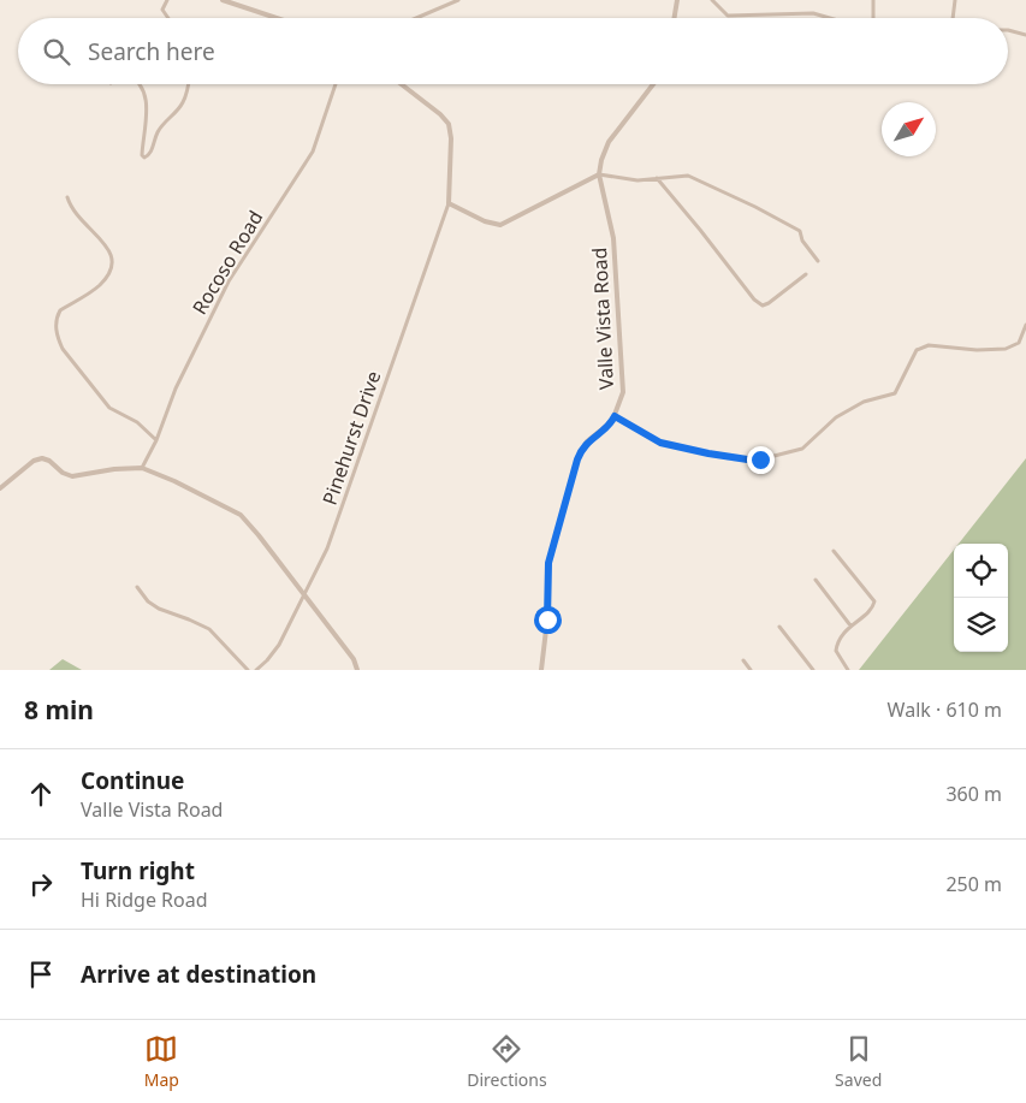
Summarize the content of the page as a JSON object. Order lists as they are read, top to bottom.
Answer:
{
  "streets": {
    "street": ["Rocoso Road", "Valle Vista Road", "Pinehurst Drive"]
  },
  "north": "top right",
  "page": {
    "search": "Search here",
    "heading": ["8 min", "Walk · 610 m"],
    "list": [
      ["Continue", "Valle Vista Road", "360 m"],
      ["Turn right", "Hi Ridge Road", "250 m"],
      "Arrive at destination"
    ],
    "nav": ["Map", "Directions", "Saved"]
  }
}
